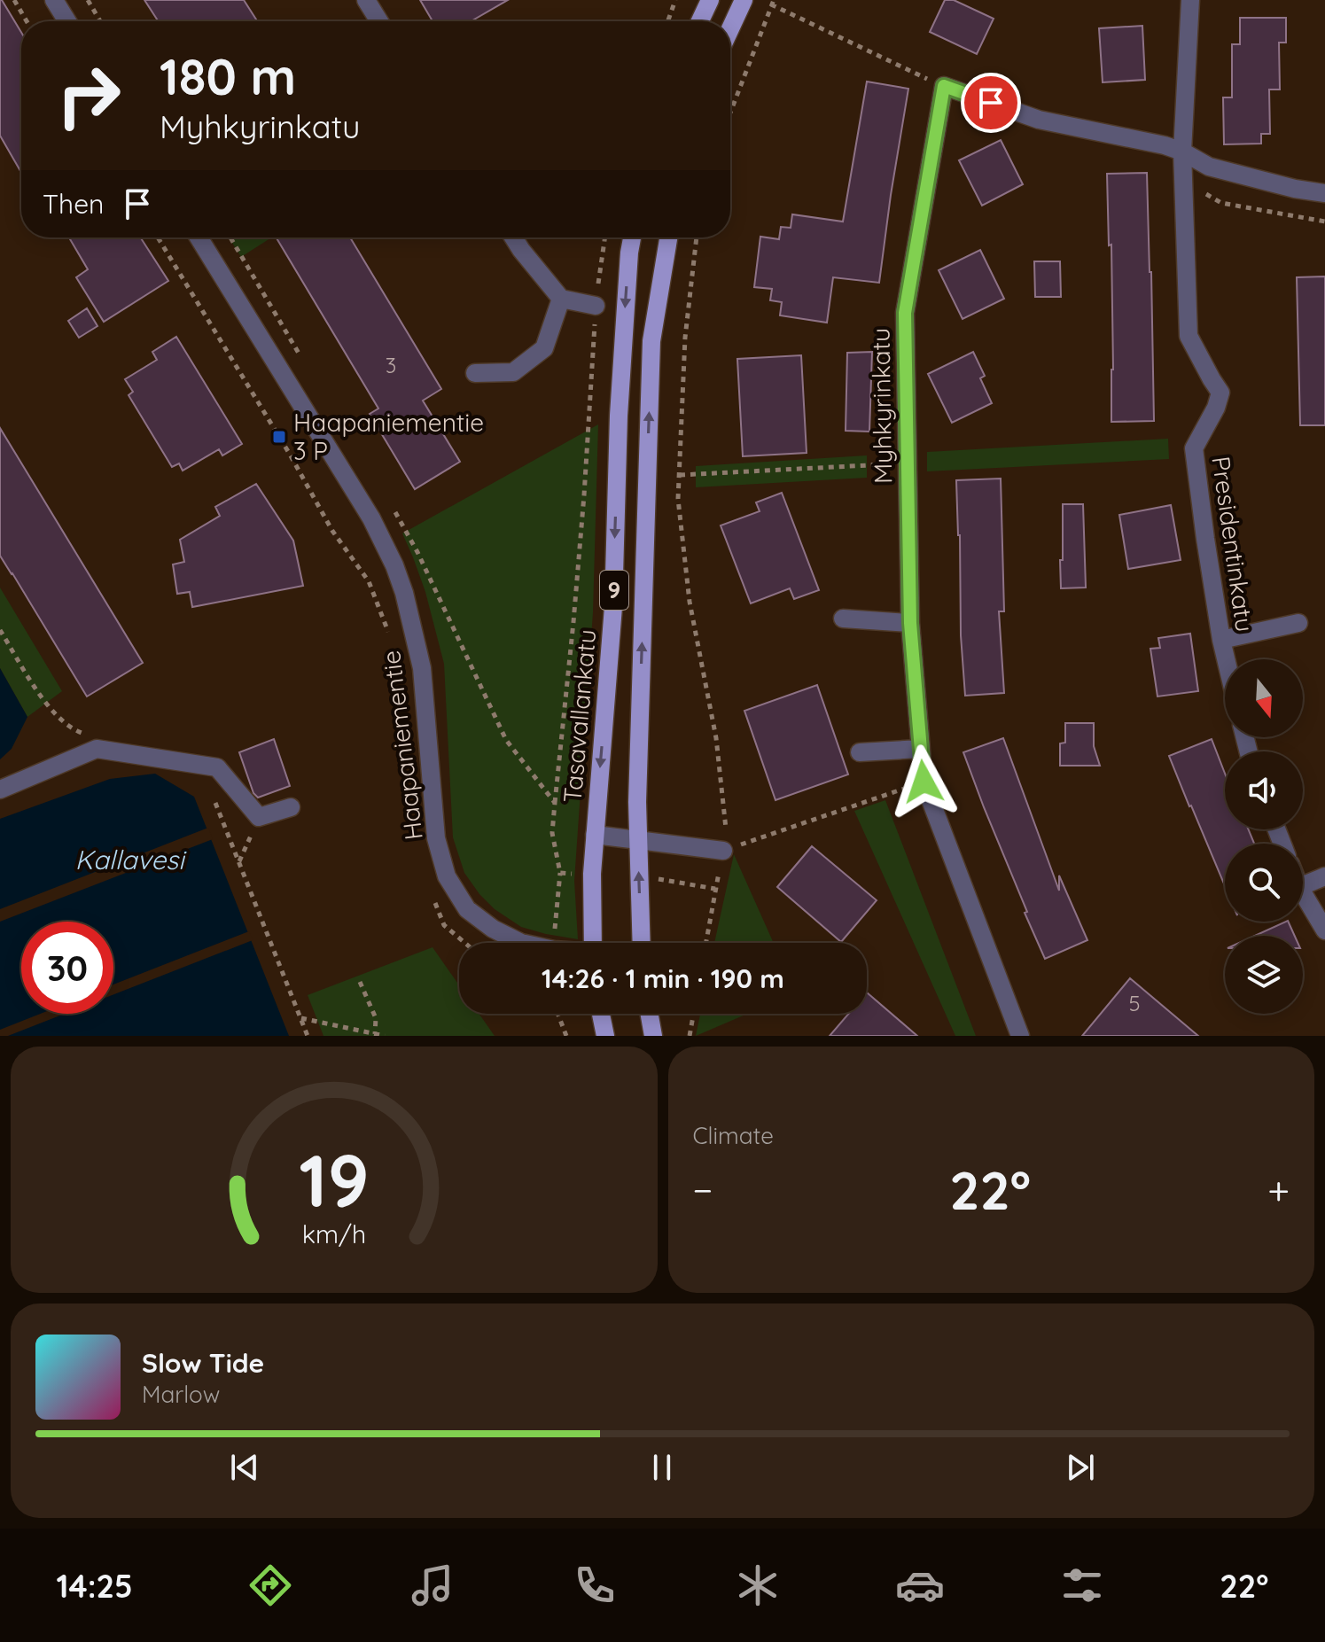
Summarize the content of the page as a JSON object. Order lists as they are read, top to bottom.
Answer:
{
  "streets": {
    "main road": ["9", "Tasavallankatu"],
    "street": ["Myhkyrinkatu", "Presidentinkatu", "Haapaniementie"]
  },
  "water": ["Kallavesi"],
  "places": {
    "transit": ["Haapaniementie 3 P"]
  },
  "house_numbers": ["3", "5"],
  "north": "bottom",
  "page": {
    "turn": ["180 m", "Myhkyrinkatu"],
    "then": "Then",
    "limit": "30",
    "trip": "14:26 · 1 min · 190 m",
    "tile": "Climate",
    "heat": ["−", "22°", "+"],
    "song": ["Slow Tide", "Marlow"],
    "tabs": ["14:25", "22°"],
    "gauge": ["19", "km/h"]
  }
}
